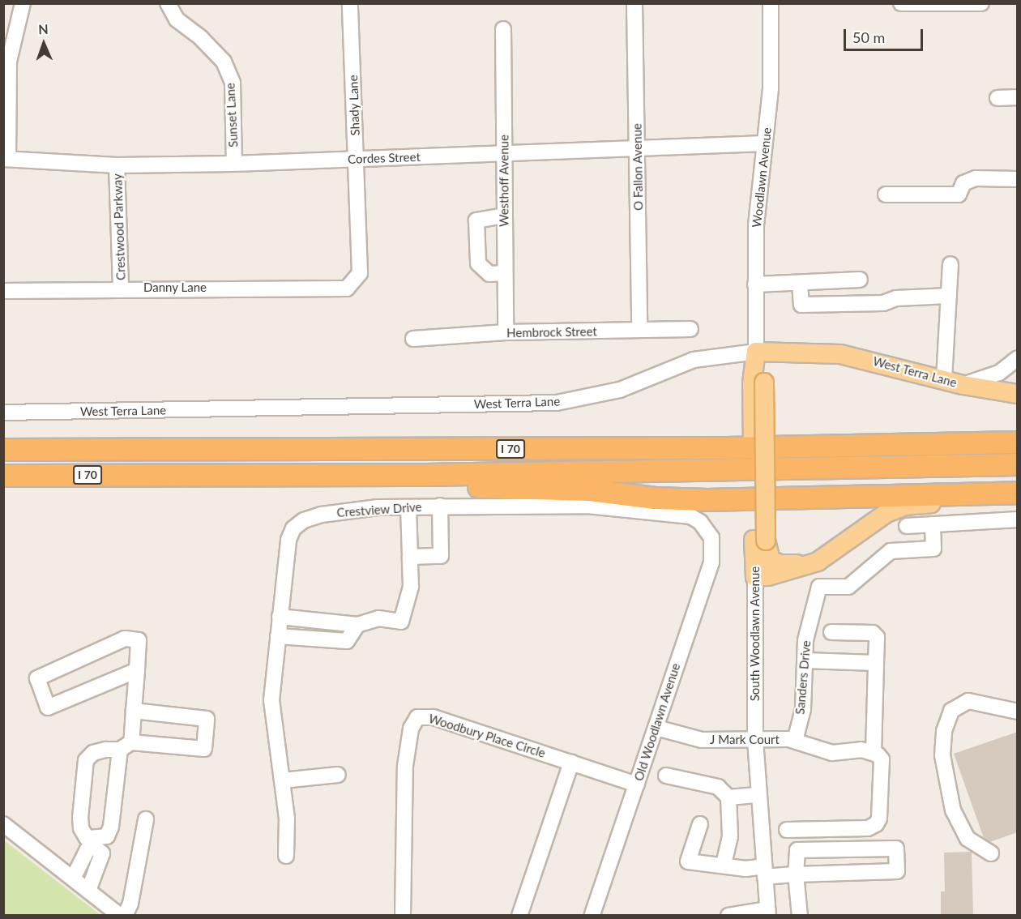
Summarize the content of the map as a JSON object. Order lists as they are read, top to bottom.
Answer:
{
  "streets": {
    "highway": ["I 70"],
    "main road": ["West Terra Lane", "South Woodlawn Avenue"],
    "street": [
      "Shady Lane",
      "Sunset Lane",
      "Cordes Street",
      "O Fallon Avenue",
      "Woodlawn Avenue",
      "Westhoff Avenue",
      "Crestwood Parkway",
      "Danny Lane",
      "Hembrock Street",
      "Crestview Drive",
      "Sanders Drive",
      "Old Woodlawn Avenue",
      "Woodbury Place Circle",
      "J Mark Court"
    ]
  },
  "crossings": [
    ["Shady Lane", "Cordes Street"],
    ["Shady Lane", "Danny Lane"],
    ["Sunset Lane", "Cordes Street"],
    ["Cordes Street", "O Fallon Avenue"],
    ["Cordes Street", "Woodlawn Avenue"],
    ["Cordes Street", "Westhoff Avenue"],
    ["Cordes Street", "Crestwood Parkway"],
    ["O Fallon Avenue", "Hembrock Street"],
    ["Woodlawn Avenue", "West Terra Lane"],
    ["Woodlawn Avenue", "South Woodlawn Avenue"],
    ["Westhoff Avenue", "Hembrock Street"],
    ["Crestwood Parkway", "Danny Lane"],
    ["West Terra Lane", "South Woodlawn Avenue"],
    ["Crestview Drive", "Old Woodlawn Avenue"],
    ["South Woodlawn Avenue", "J Mark Court"],
    ["Sanders Drive", "J Mark Court"],
    ["Old Woodlawn Avenue", "Woodbury Place Circle"],
    ["Old Woodlawn Avenue", "J Mark Court"]
  ],
  "scale_bar": "50 m",
  "north": "top"
}
